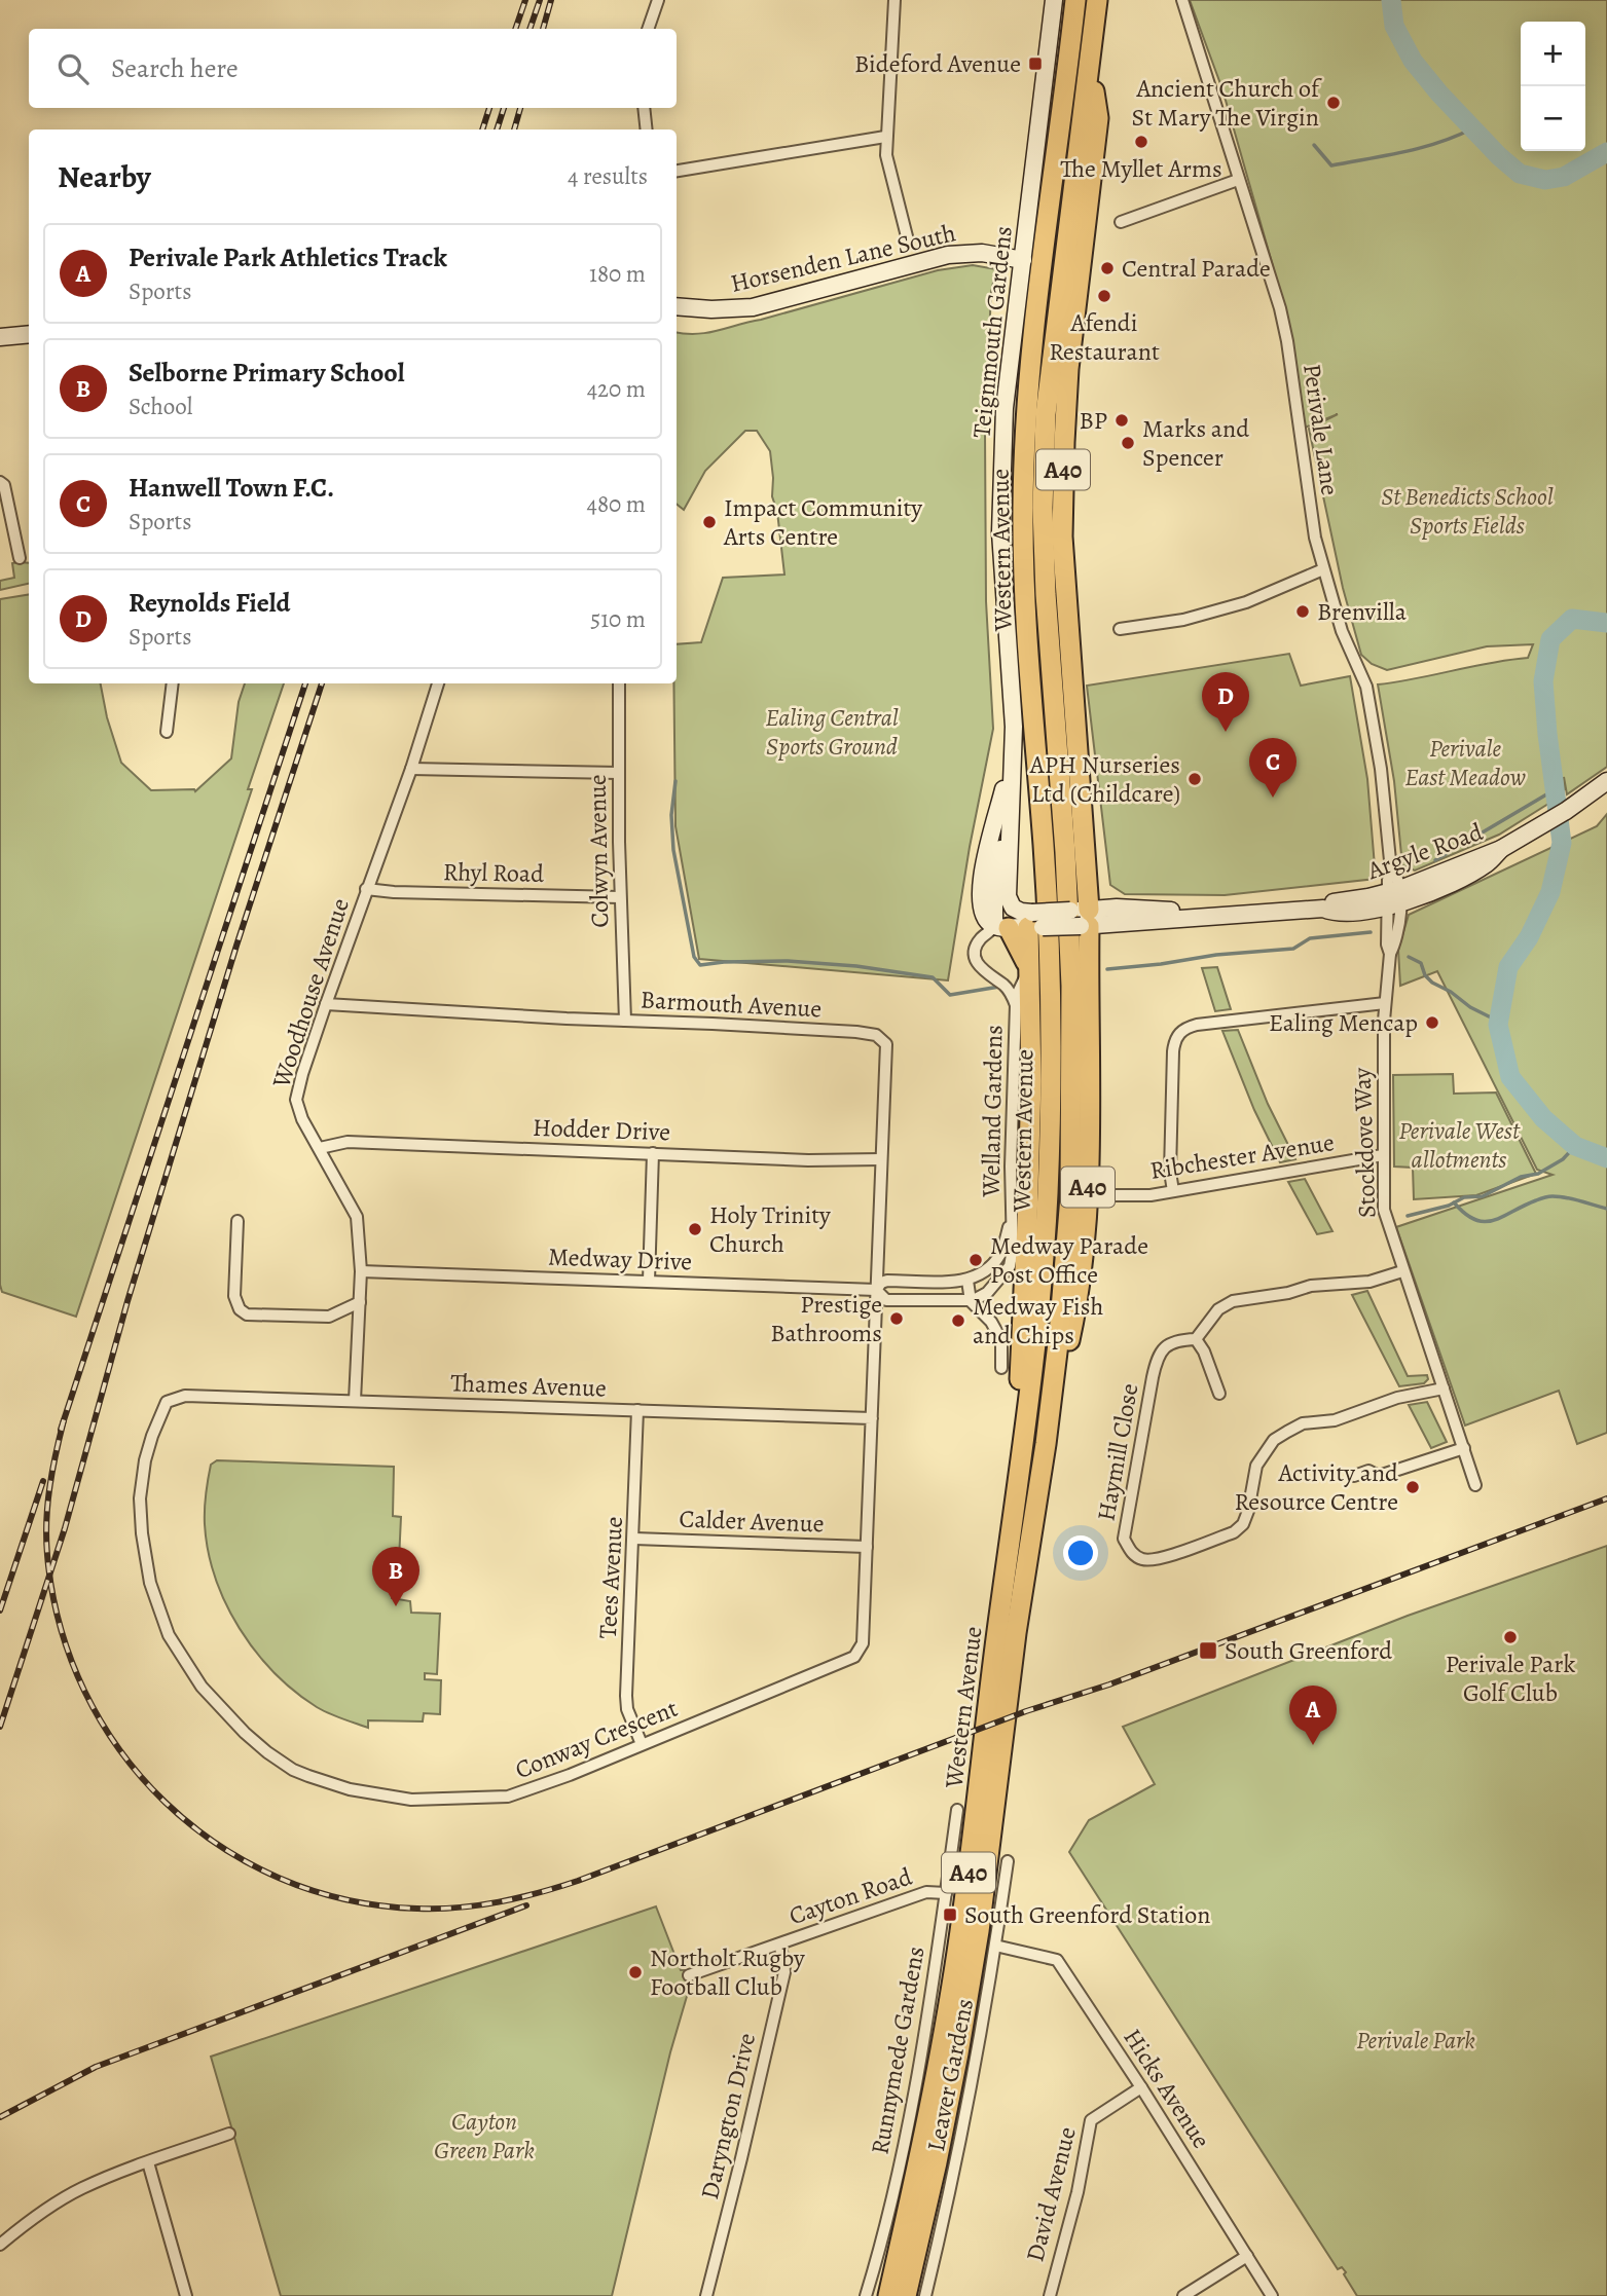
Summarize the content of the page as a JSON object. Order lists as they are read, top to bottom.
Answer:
{
  "streets": {
    "highway": ["A40", "Western Avenue"],
    "main road": ["Horsenden Lane South", "Teignmouth Gardens", "Argyle Road"],
    "street": [
      "Perivale Lane",
      "Colwyn Avenue",
      "Rhyl Road",
      "Woodhouse Avenue",
      "Barmouth Avenue",
      "Welland Gardens",
      "Hodder Drive",
      "Stockdove Way",
      "Ribchester Avenue",
      "Medway Drive",
      "Thames Avenue",
      "Haymill Close",
      "Calder Avenue",
      "Tees Avenue",
      "Conway Crescent",
      "Cayton Road",
      "Runnymede Gardens",
      "Leaver Gardens",
      "Hicks Avenue",
      "Daryngton Drive",
      "David Avenue"
    ]
  },
  "crossings": [
    ["Horsenden Lane South", "Teignmouth Gardens"],
    ["Perivale Lane", "Argyle Road"],
    ["Perivale Lane", "Stockdove Way"],
    ["A40", "Western Avenue"],
    ["A40", "Argyle Road"],
    ["A40", "Welland Gardens"],
    ["Colwyn Avenue", "Rhyl Road"],
    ["Colwyn Avenue", "Barmouth Avenue"],
    ["Argyle Road", "Welland Gardens"],
    ["Argyle Road", "Stockdove Way"],
    ["Rhyl Road", "Woodhouse Avenue"],
    ["Woodhouse Avenue", "Barmouth Avenue"],
    ["Woodhouse Avenue", "Hodder Drive"],
    ["Woodhouse Avenue", "Medway Drive"],
    ["Woodhouse Avenue", "Thames Avenue"],
    ["Barmouth Avenue", "Hodder Drive"],
    ["Barmouth Avenue", "Medway Drive"],
    ["Barmouth Avenue", "Conway Crescent"],
    ["Stockdove Way", "Ribchester Avenue"],
    ["Stockdove Way", "Haymill Close"],
    ["Medway Drive", "Conway Crescent"],
    ["Thames Avenue", "Tees Avenue"],
    ["Thames Avenue", "Conway Crescent"],
    ["Calder Avenue", "Tees Avenue"],
    ["Calder Avenue", "Conway Crescent"],
    ["Tees Avenue", "Conway Crescent"],
    ["Cayton Road", "Runnymede Gardens"],
    ["Cayton Road", "Daryngton Drive"],
    ["Leaver Gardens", "Hicks Avenue"],
    ["Hicks Avenue", "David Avenue"]
  ],
  "parks": [
    "St Benedicts School Sports Fields",
    "Ealing Central Sports Ground",
    "Perivale East Meadow",
    "Perivale West allotments",
    "Perivale Park",
    "Cayton Green Park"
  ],
  "places": {
    "transit": ["Bideford Avenue", "South Greenford", "South Greenford Station"],
    "other": [
      "Ancient Church of St Mary The Virgin",
      "The Myllet Arms",
      "Central Parade",
      "Afendi Restaurant",
      "BP",
      "Marks and Spencer",
      "Impact Community Arts Centre",
      "Brenvilla",
      "APH Nurseries Ltd (Childcare)",
      "Ealing Mencap",
      "Holy Trinity Church",
      "Medway Parade Post Office",
      "Prestige Bathrooms",
      "Medway Fish and Chips",
      "Activity and Resource Centre",
      "Perivale Park Golf Club",
      "Northolt Rugby Football Club"
    ]
  },
  "page": {
    "map_buttons": ["+", "−"],
    "search": "Search here",
    "heading": ["Nearby", "4 results"],
    "list": [
      {
        "mark": "A",
        "name": "Perivale Park Athletics Track",
        "note": "Sports",
        "value": "180 m"
      },
      {
        "mark": "B",
        "name": "Selborne Primary School",
        "note": "School",
        "value": "420 m"
      },
      {
        "mark": "C",
        "name": "Hanwell Town F.C.",
        "note": "Sports",
        "value": "480 m"
      },
      {
        "mark": "D",
        "name": "Reynolds Field",
        "note": "Sports",
        "value": "510 m"
      }
    ],
    "pins": [
      "D",
      "C",
      "B",
      "A"
    ]
  }
}
